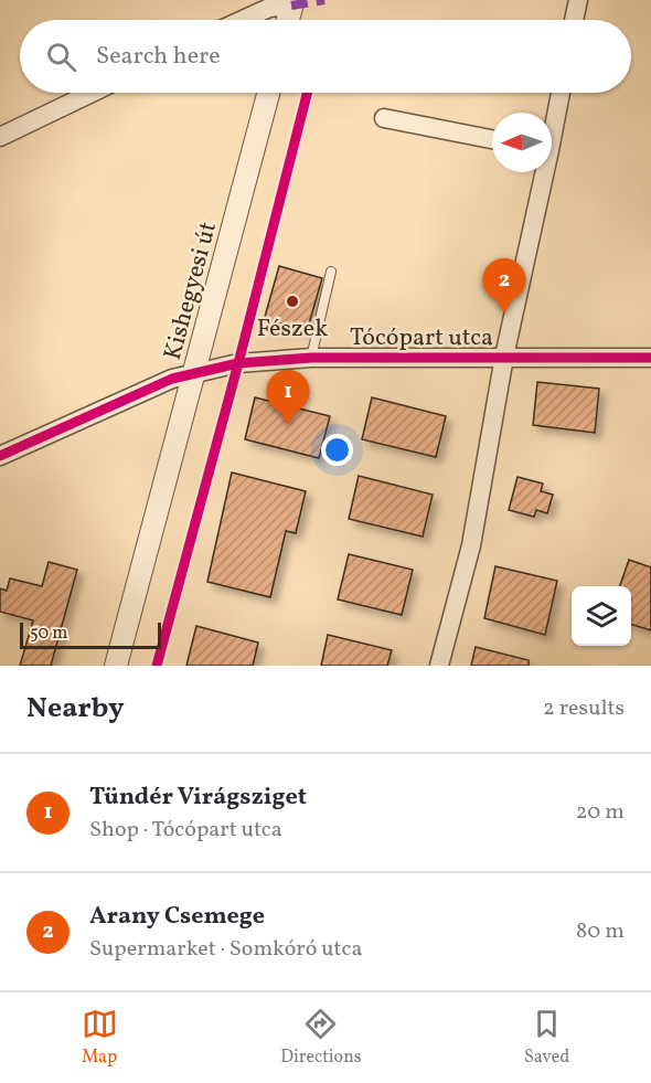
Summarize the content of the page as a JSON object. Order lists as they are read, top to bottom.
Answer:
{
  "streets": {
    "street": ["Kishegyesi út", "Tócópart utca"]
  },
  "crossings": [
    ["Kishegyesi út", "Tócópart utca"]
  ],
  "places": ["Fészek"],
  "scale_bar": "50 m",
  "north": "left",
  "page": {
    "search": "Search here",
    "pins": ["2", "1"],
    "scale": "50 m",
    "heading": ["Nearby", "2 results"],
    "list": [
      {
        "mark": "1",
        "name": "Tündér Virágsziget",
        "note": "Shop · Tócópart utca",
        "value": "20 m"
      },
      {
        "mark": "2",
        "name": "Arany Csemege",
        "note": "Supermarket · Somkóró utca",
        "value": "80 m"
      }
    ],
    "nav": ["Map", "Directions", "Saved"]
  }
}
